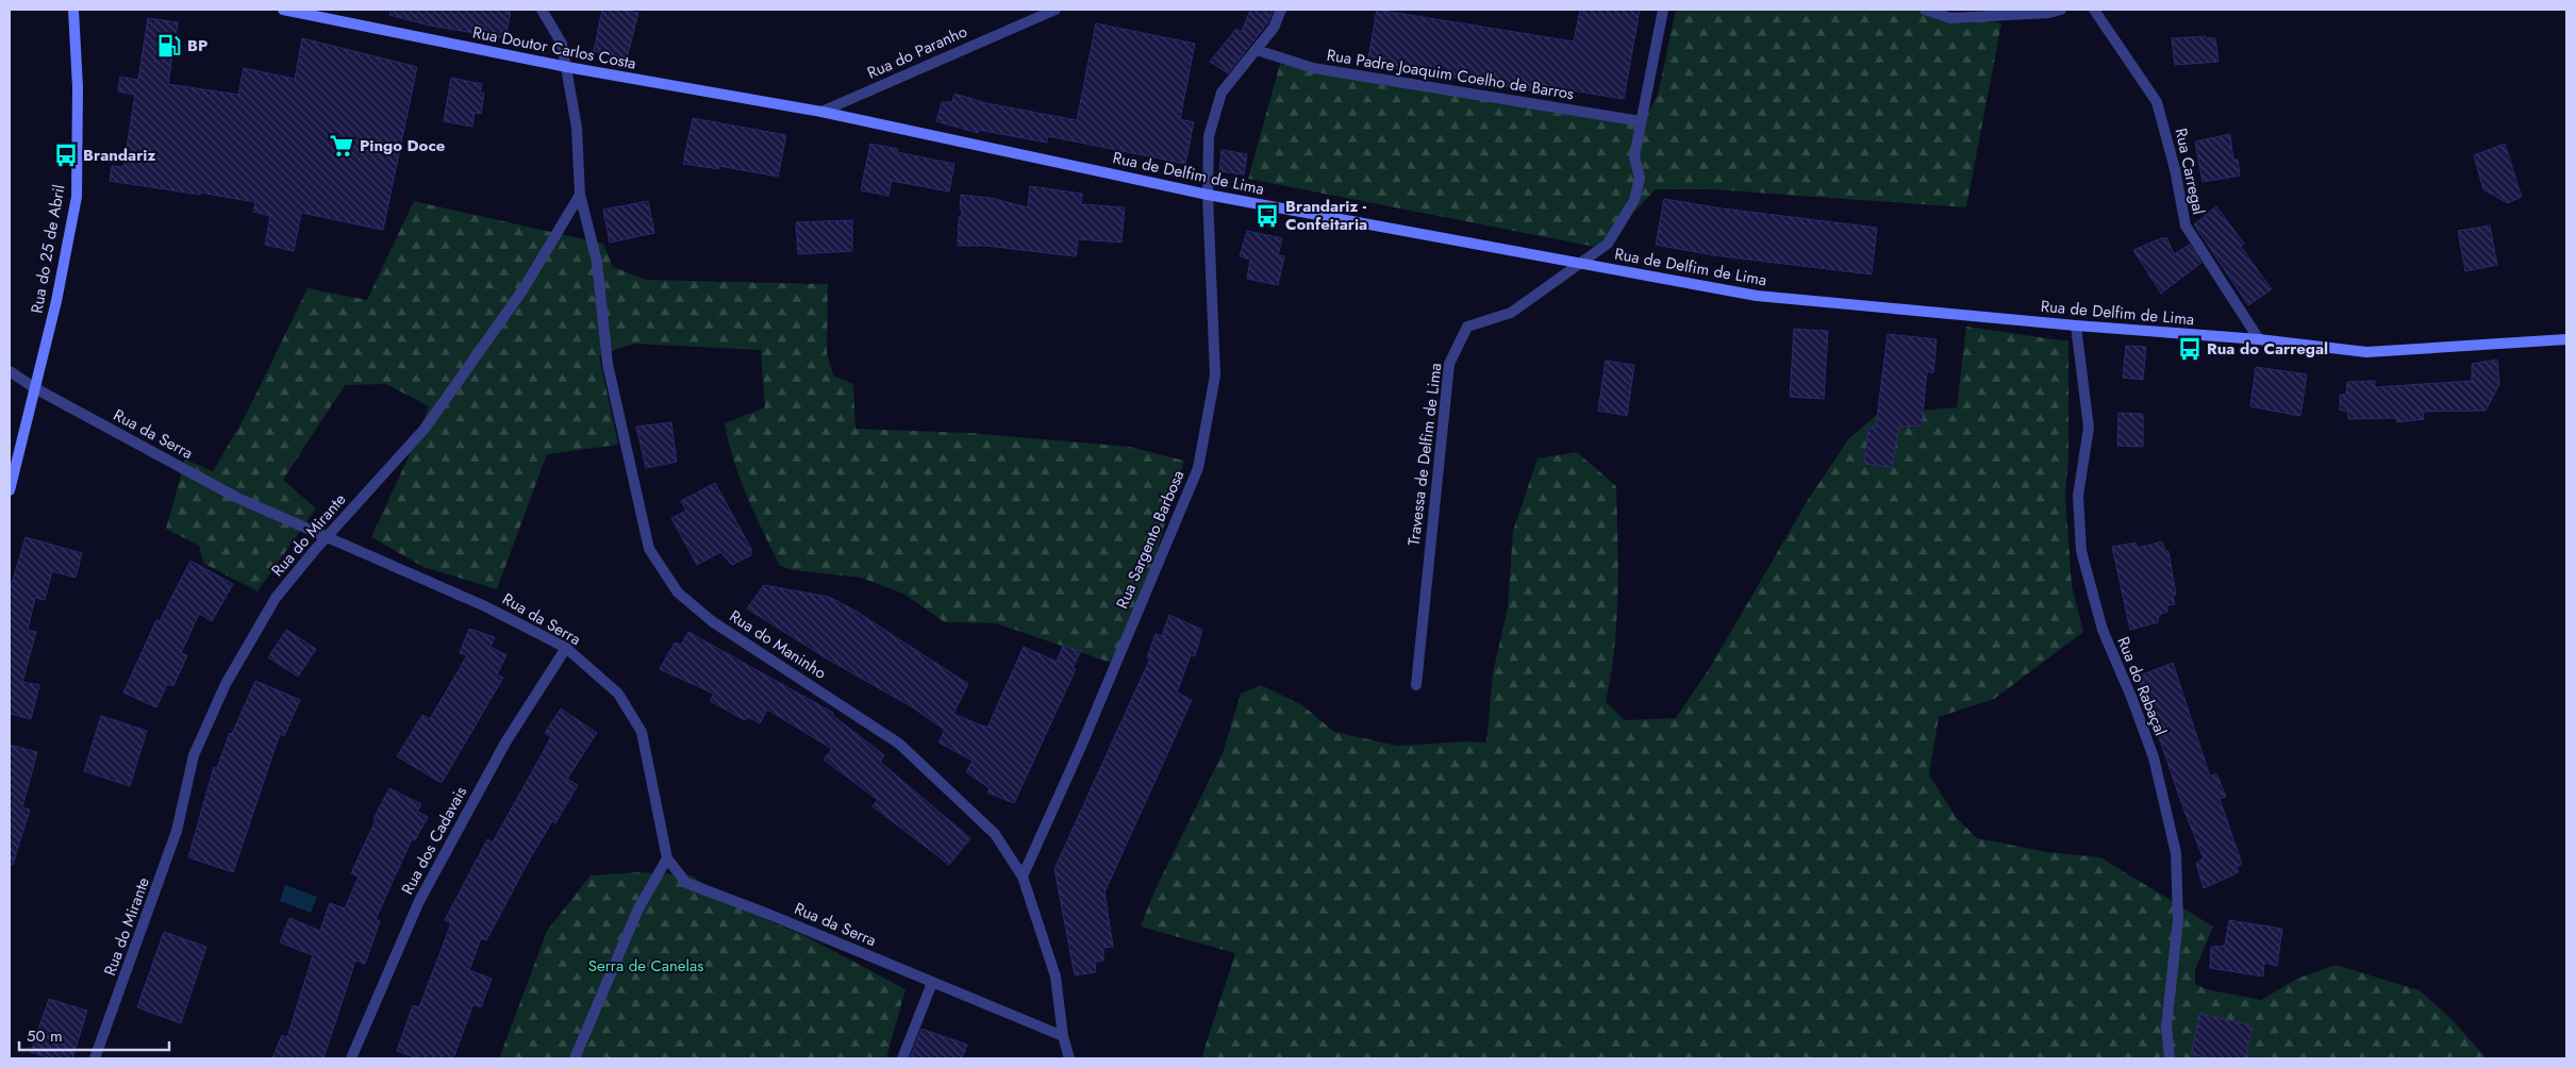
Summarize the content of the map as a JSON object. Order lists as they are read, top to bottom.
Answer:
{
  "streets": {
    "main road": ["Rua Doutor Carlos Costa", "Rua de Delfim de Lima", "Rua do 25 de Abril"],
    "street": [
      "Rua do Paranho",
      "Rua Padre Joaquim Coelho de Barros",
      "Rua Carregal",
      "Rua da Serra",
      "Travessa de Delfim de Lima",
      "Rua do Mirante",
      "Rua Sargento Barbosa",
      "Rua do Maninho",
      "Rua do Rabaçal",
      "Rua dos Cadavais"
    ]
  },
  "crossings": [
    ["Rua Doutor Carlos Costa", "Rua do Paranho"],
    ["Rua Doutor Carlos Costa", "Rua de Delfim de Lima"],
    ["Rua do Paranho", "Rua de Delfim de Lima"],
    ["Rua Padre Joaquim Coelho de Barros", "Travessa de Delfim de Lima"],
    ["Rua Padre Joaquim Coelho de Barros", "Rua Sargento Barbosa"],
    ["Rua Carregal", "Rua de Delfim de Lima"],
    ["Rua de Delfim de Lima", "Travessa de Delfim de Lima"],
    ["Rua de Delfim de Lima", "Rua Sargento Barbosa"],
    ["Rua de Delfim de Lima", "Rua do Rabaçal"],
    ["Rua do 25 de Abril", "Rua da Serra"],
    ["Rua da Serra", "Rua do Mirante"],
    ["Rua da Serra", "Rua do Maninho"],
    ["Rua da Serra", "Rua dos Cadavais"],
    ["Rua do Mirante", "Rua do Maninho"],
    ["Rua Sargento Barbosa", "Rua do Maninho"]
  ],
  "parks": ["Serra de Canelas"],
  "places": {
    "fuel station": ["BP"],
    "supermarket": ["Pingo Doce"],
    "bus stop": ["Brandariz", "Brandariz - Confeitaria", "Rua do Carregal"]
  },
  "scale_bar": "50 m"
}
